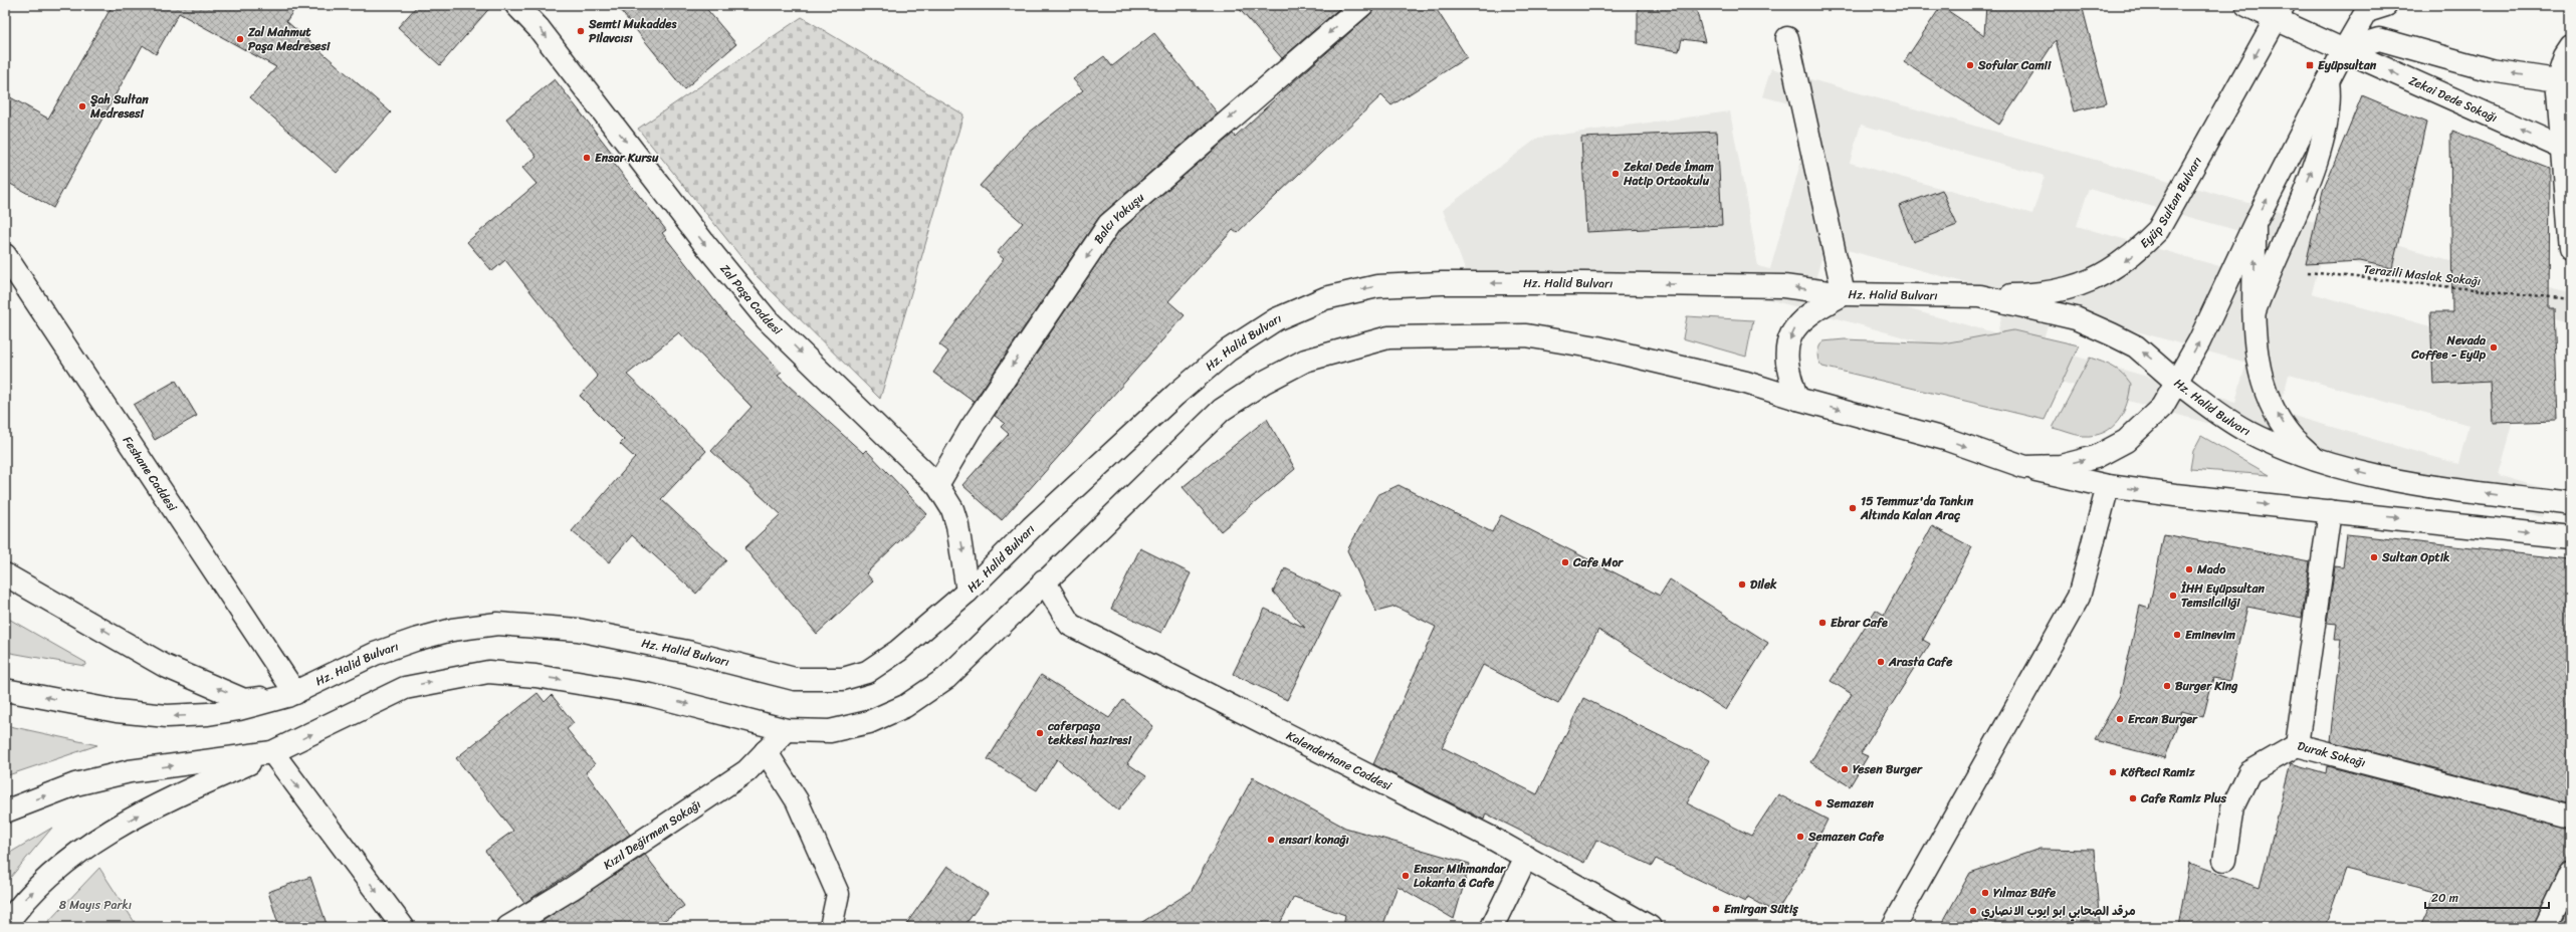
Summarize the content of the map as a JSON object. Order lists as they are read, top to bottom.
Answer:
{
  "streets": {
    "main road": [
      "Zekai Dede Sokağı",
      "Eyüp Sultan Bulvarı",
      "Balcı Yokuşu",
      "Hz. Halid Bulvarı",
      "Zal Paşa Caddesi",
      "Feshane Caddesi",
      "Durak Sokağı",
      "Kalenderhane Caddesi",
      "Kızıl Değirmen Sokağı"
    ],
    "path": ["Terazili Maslak Sokağı"]
  },
  "crossings": [
    ["Zekai Dede Sokağı", "Eyüp Sultan Bulvarı"],
    ["Eyüp Sultan Bulvarı", "Hz. Halid Bulvarı"],
    ["Balcı Yokuşu", "Zal Paşa Caddesi"],
    ["Hz. Halid Bulvarı", "Zal Paşa Caddesi"],
    ["Hz. Halid Bulvarı", "Feshane Caddesi"]
  ],
  "one_way": ["Balcı Yokuşu", "Zal Paşa Caddesi"],
  "parks": ["8 Mayıs Parkı"],
  "places": {
    "other": [
      "Semti Mukaddes Pilavcısı",
      "Zal Mahmut Paşa Medresesi",
      "Sofular Camii",
      "Şah Sultan Medresesi",
      "Ensar Kursu",
      "Zekai Dede İmam Hatip Ortaokulu",
      "Nevada Coffee - Eyüp",
      "15 Temmuz'da Tankın Altında Kalan Araç",
      "Sultan Optik",
      "Cafe Mor",
      "Mado",
      "Dilek",
      "İHH Eyüpsultan Temsilciliği",
      "Ebrar Cafe",
      "Eminevim",
      "Arasta Cafe",
      "Burger King",
      "Ercan Burger",
      "caferpaşa tekkesi haziresi",
      "Yesen Burger",
      "Köfteci Ramiz",
      "Cafe Ramiz Plus",
      "Semazen",
      "Semazen Cafe",
      "ensari konağı",
      "Ensar Mihmandar Lokanta & Cafe",
      "Yılmaz Büfe",
      "Emirgan Sütiş",
      "مرقد الصحابي ابو ايوب الانصاري"
    ],
    "transit": ["Eyüpsultan"]
  },
  "scale_bar": "20 m"
}
